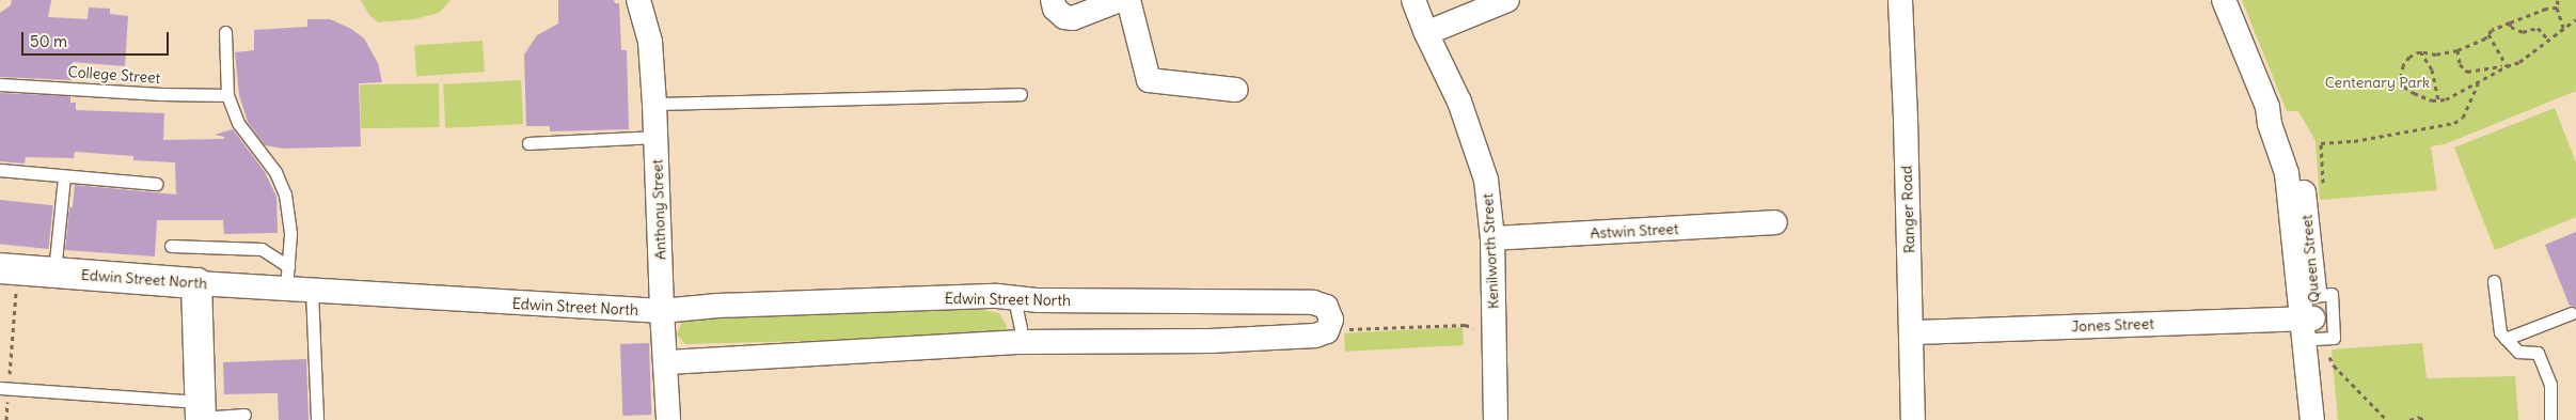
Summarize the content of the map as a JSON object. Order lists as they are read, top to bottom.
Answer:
{
  "streets": {
    "street": [
      "Anthony Street",
      "Ranger Road",
      "Astwin Street",
      "Kenilworth Street",
      "Queen Street",
      "Edwin Street North",
      "Jones Street"
    ],
    "lane": ["College Street"]
  },
  "crossings": [
    ["Anthony Street", "Edwin Street North"],
    ["Ranger Road", "Jones Street"],
    ["Astwin Street", "Kenilworth Street"],
    ["Queen Street", "Jones Street"]
  ],
  "parks": ["Centenary Park"],
  "scale_bar": "50 m"
}
